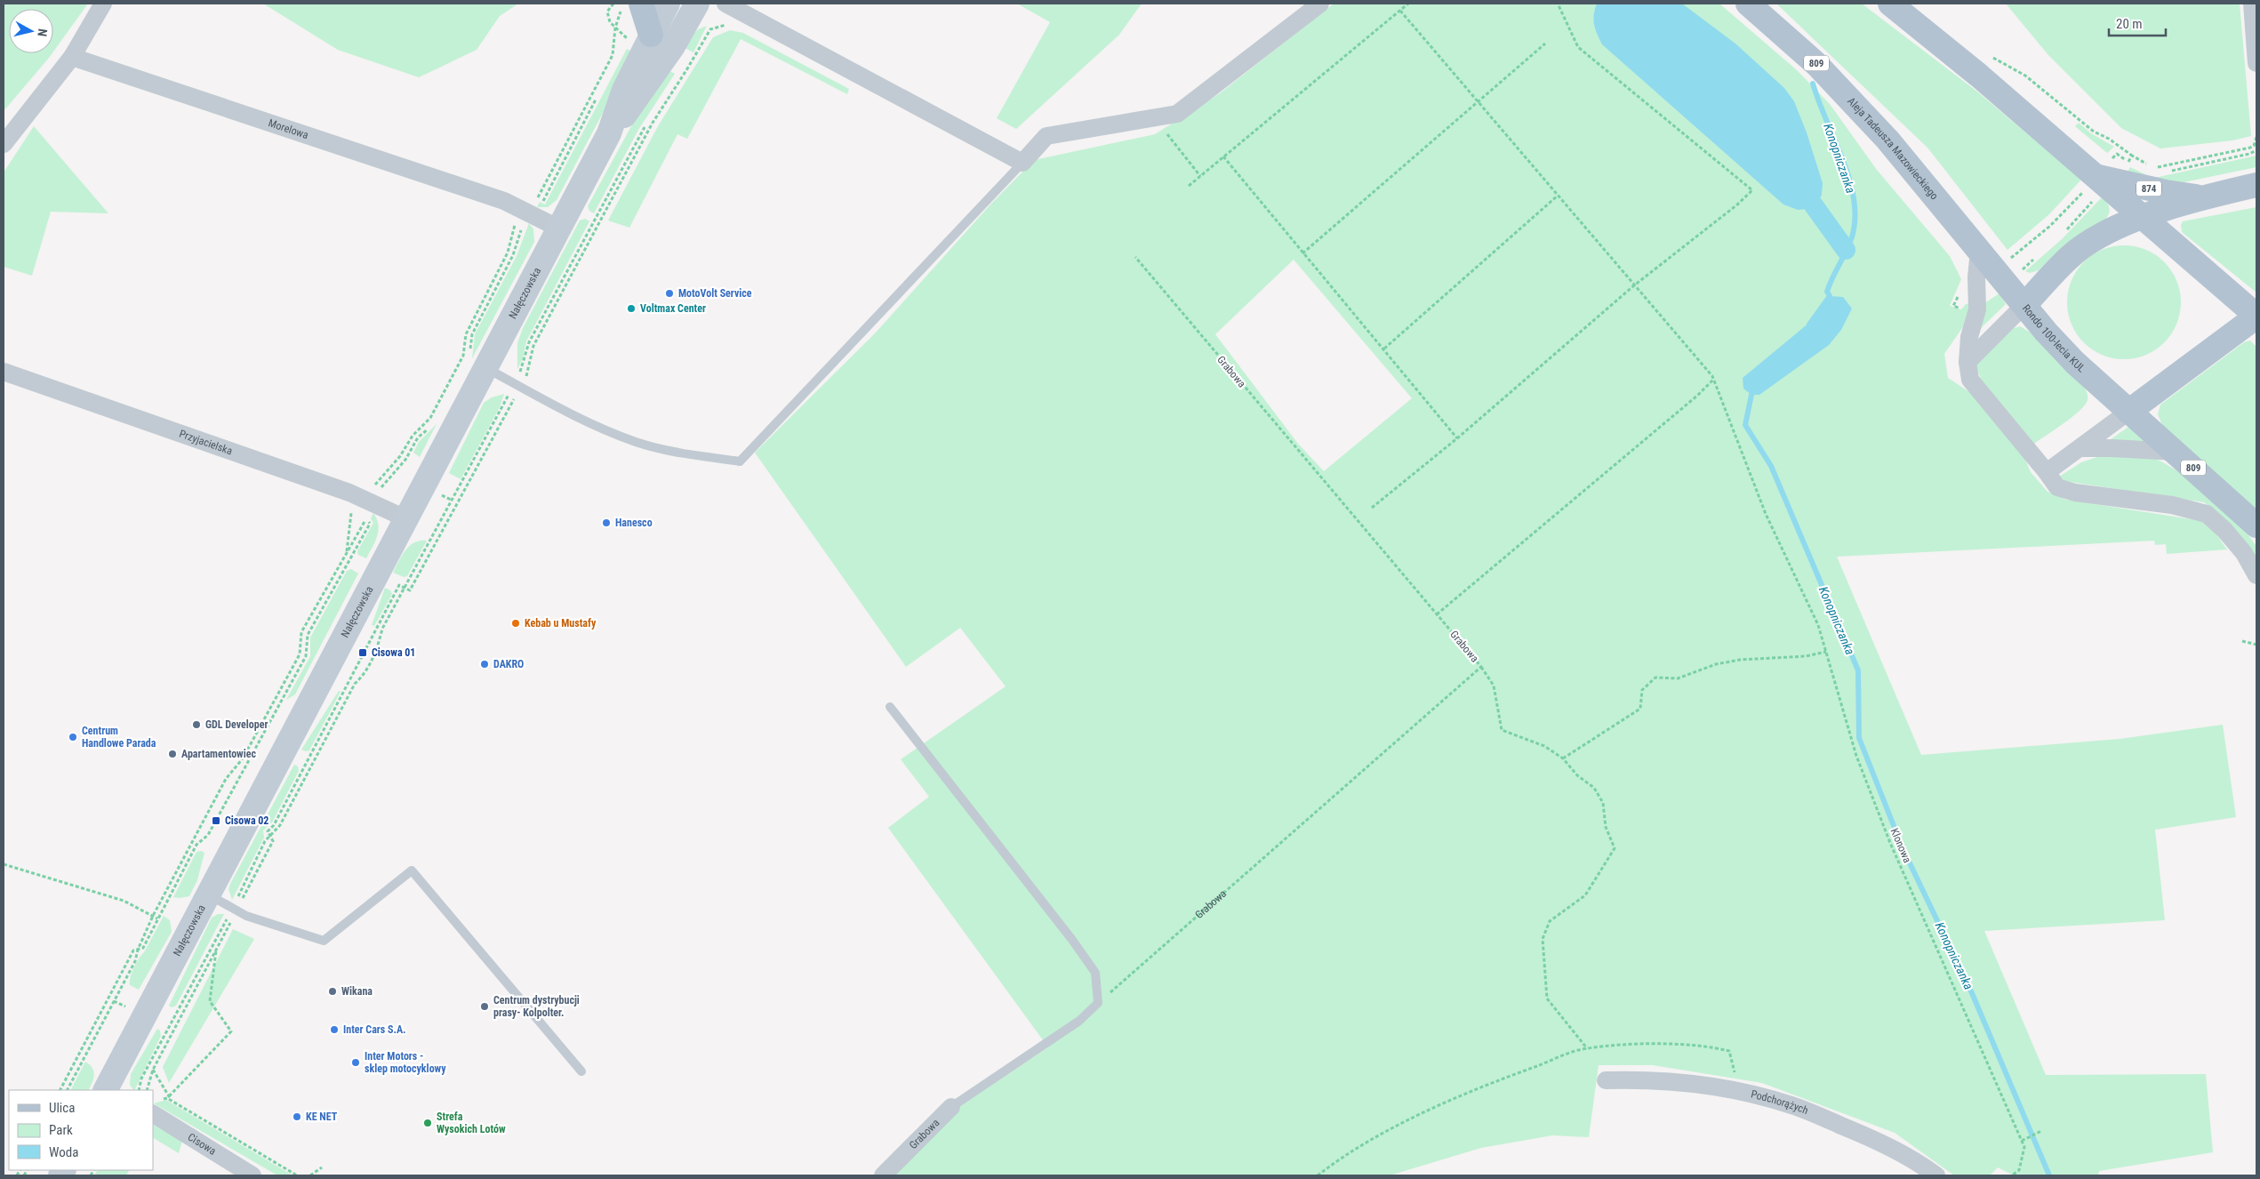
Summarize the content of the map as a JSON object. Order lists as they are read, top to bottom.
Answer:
{
  "streets": {
    "main road": [
      "809",
      "Aleja Tadeusza Mazowieckiego",
      "874",
      "Rondo 100-lecia KUL"
    ],
    "street": [
      "Morelowa",
      "Nałęczowska",
      "Grabowa",
      "Przyjacielska",
      "Podchorążych",
      "Cisowa"
    ],
    "path": ["Klonowa"]
  },
  "crossings": [
    ["809", "Rondo 100-lecia KUL"],
    ["Morelowa", "Nałęczowska"],
    ["Aleja Tadeusza Mazowieckiego", "Rondo 100-lecia KUL"],
    ["874", "Rondo 100-lecia KUL"],
    ["Nałęczowska", "Przyjacielska"]
  ],
  "water": ["Konopniczanka"],
  "places": {
    "other": [
      "MotoVolt Service",
      "Voltmax Center",
      "Hanesco",
      "Kebab u Mustafy",
      "DAKRO",
      "GDL Developer",
      "Centrum Handlowe Parada",
      "Apartamentowiec",
      "Wikana",
      "Centrum dystrybucji prasy- Kolpolter.",
      "Inter Cars S.A.",
      "Inter Motors - sklep motocyklowy",
      "KE NET",
      "Strefa Wysokich Lotów"
    ],
    "transit": ["Cisowa 01", "Cisowa 02"]
  },
  "legend": ["Ulica", "Park", "Woda"],
  "scale_bar": "20 m",
  "north": "right"
}
